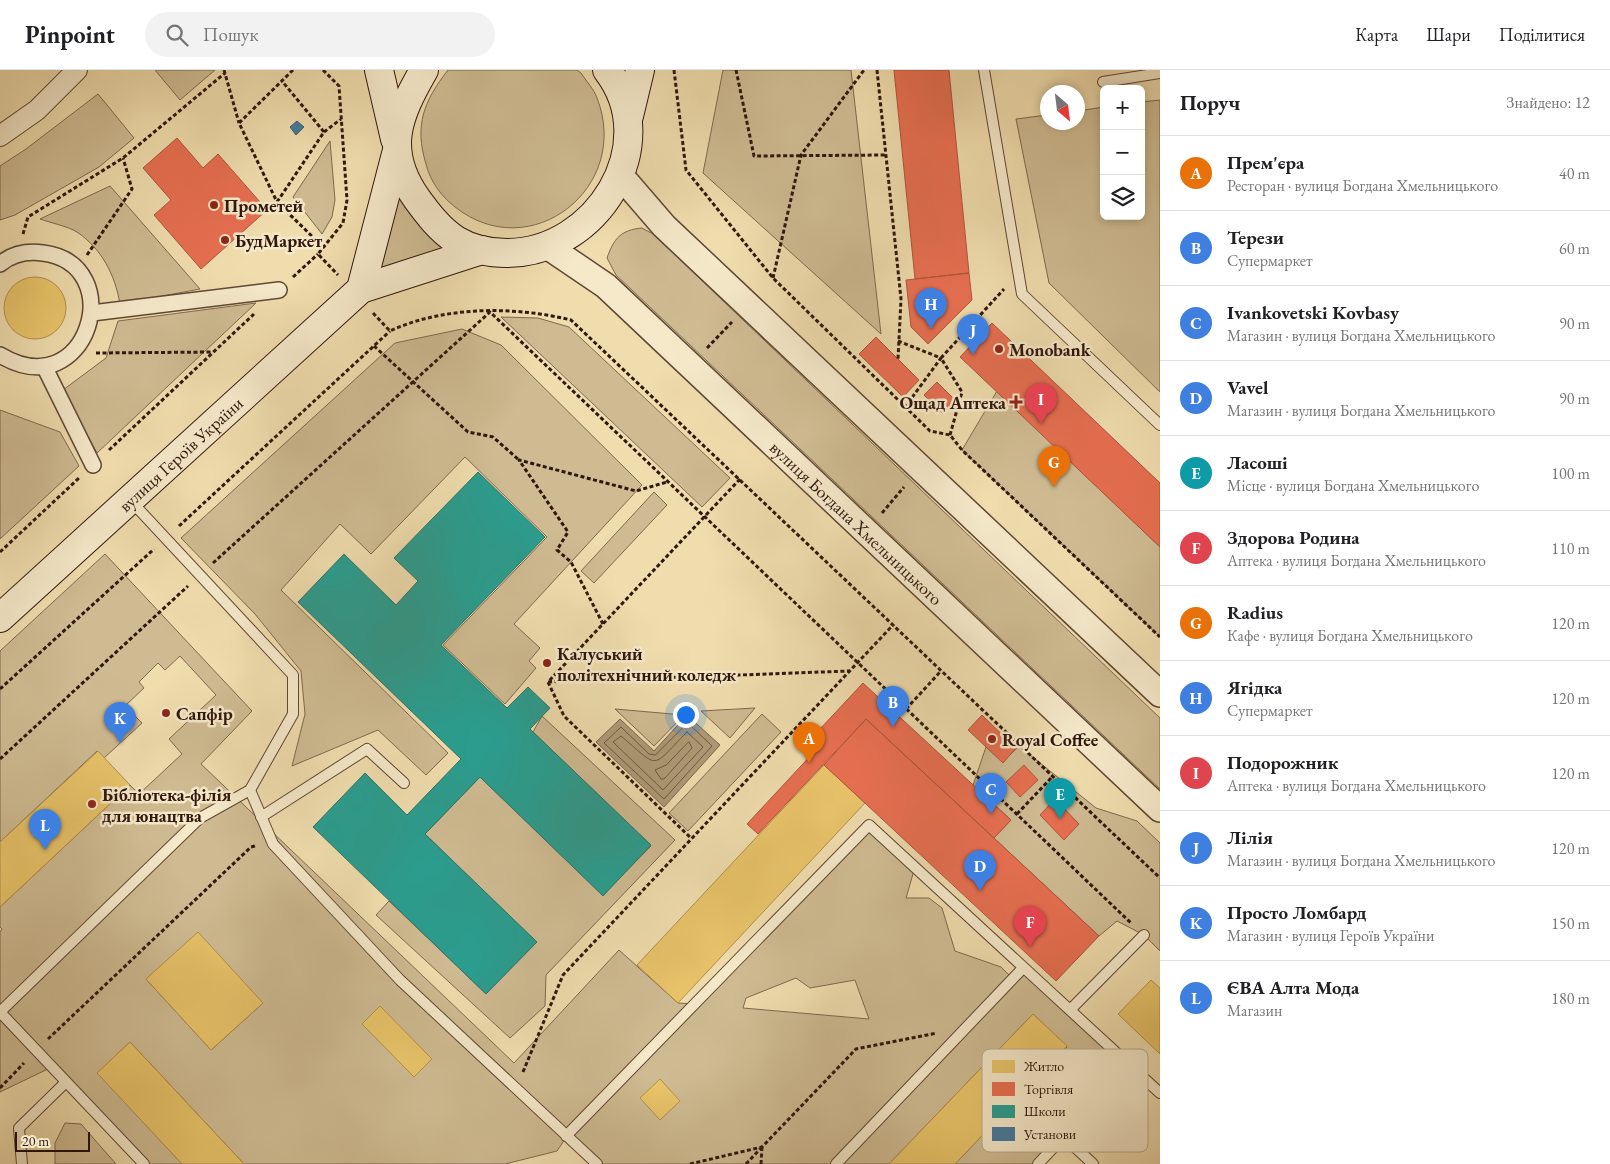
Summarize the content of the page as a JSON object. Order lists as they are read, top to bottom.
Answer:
{
  "streets": {
    "main road": ["вулиця Героїв України"],
    "street": ["вулиця Богдана Хмельницького"]
  },
  "places": {
    "other": [
      "Прометей",
      "БудМаркет",
      "Monobank",
      "Калуський політехнічний коледж",
      "Сапфір",
      "Royal Coffee",
      "Бібліотека-філія для юнацтва"
    ],
    "health": ["Ощад Аптека"]
  },
  "legend": [
    "Житло",
    "Торгівля",
    "Школи",
    "Установи"
  ],
  "scale_bar": "20 m",
  "north": "bottom right",
  "page": {
    "header": "Pinpoint",
    "search": "Пошук",
    "nav": ["Карта", "Шари", "Поділитися"],
    "heading": ["Поруч", "Знайдено: 12"],
    "map_buttons": ["+", "−"],
    "list": [
      {
        "mark": "A",
        "name": "Прем'єра",
        "note": "Ресторан · вулиця Богдана Хмельницького",
        "value": "40 m"
      },
      {
        "mark": "B",
        "name": "Терези",
        "note": "Супермаркет",
        "value": "60 m"
      },
      {
        "mark": "C",
        "name": "Ivankovetski Kovbasy",
        "note": "Магазин · вулиця Богдана Хмельницького",
        "value": "90 m"
      },
      {
        "mark": "D",
        "name": "Vavel",
        "note": "Магазин · вулиця Богдана Хмельницького",
        "value": "90 m"
      },
      {
        "mark": "E",
        "name": "Ласоші",
        "note": "Місце · вулиця Богдана Хмельницького",
        "value": "100 m"
      },
      {
        "mark": "F",
        "name": "Здорова Родина",
        "note": "Аптека · вулиця Богдана Хмельницького",
        "value": "110 m"
      },
      {
        "mark": "G",
        "name": "Radius",
        "note": "Кафе · вулиця Богдана Хмельницького",
        "value": "120 m"
      },
      {
        "mark": "H",
        "name": "Ягідка",
        "note": "Супермаркет",
        "value": "120 m"
      },
      {
        "mark": "I",
        "name": "Подорожник",
        "note": "Аптека · вулиця Богдана Хмельницького",
        "value": "120 m"
      },
      {
        "mark": "J",
        "name": "Лілія",
        "note": "Магазин · вулиця Богдана Хмельницького",
        "value": "120 m"
      },
      {
        "mark": "K",
        "name": "Просто Ломбард",
        "note": "Магазин · вулиця Героїв України",
        "value": "150 m"
      },
      {
        "mark": "L",
        "name": "ЄВА Алта Мода",
        "note": "Магазин",
        "value": "180 m"
      }
    ],
    "pins": [
      "H",
      "J",
      "I",
      "G",
      "B",
      "K",
      "A",
      "C",
      "E",
      "L",
      "D",
      "F"
    ],
    "scale": "20 m"
  }
}
